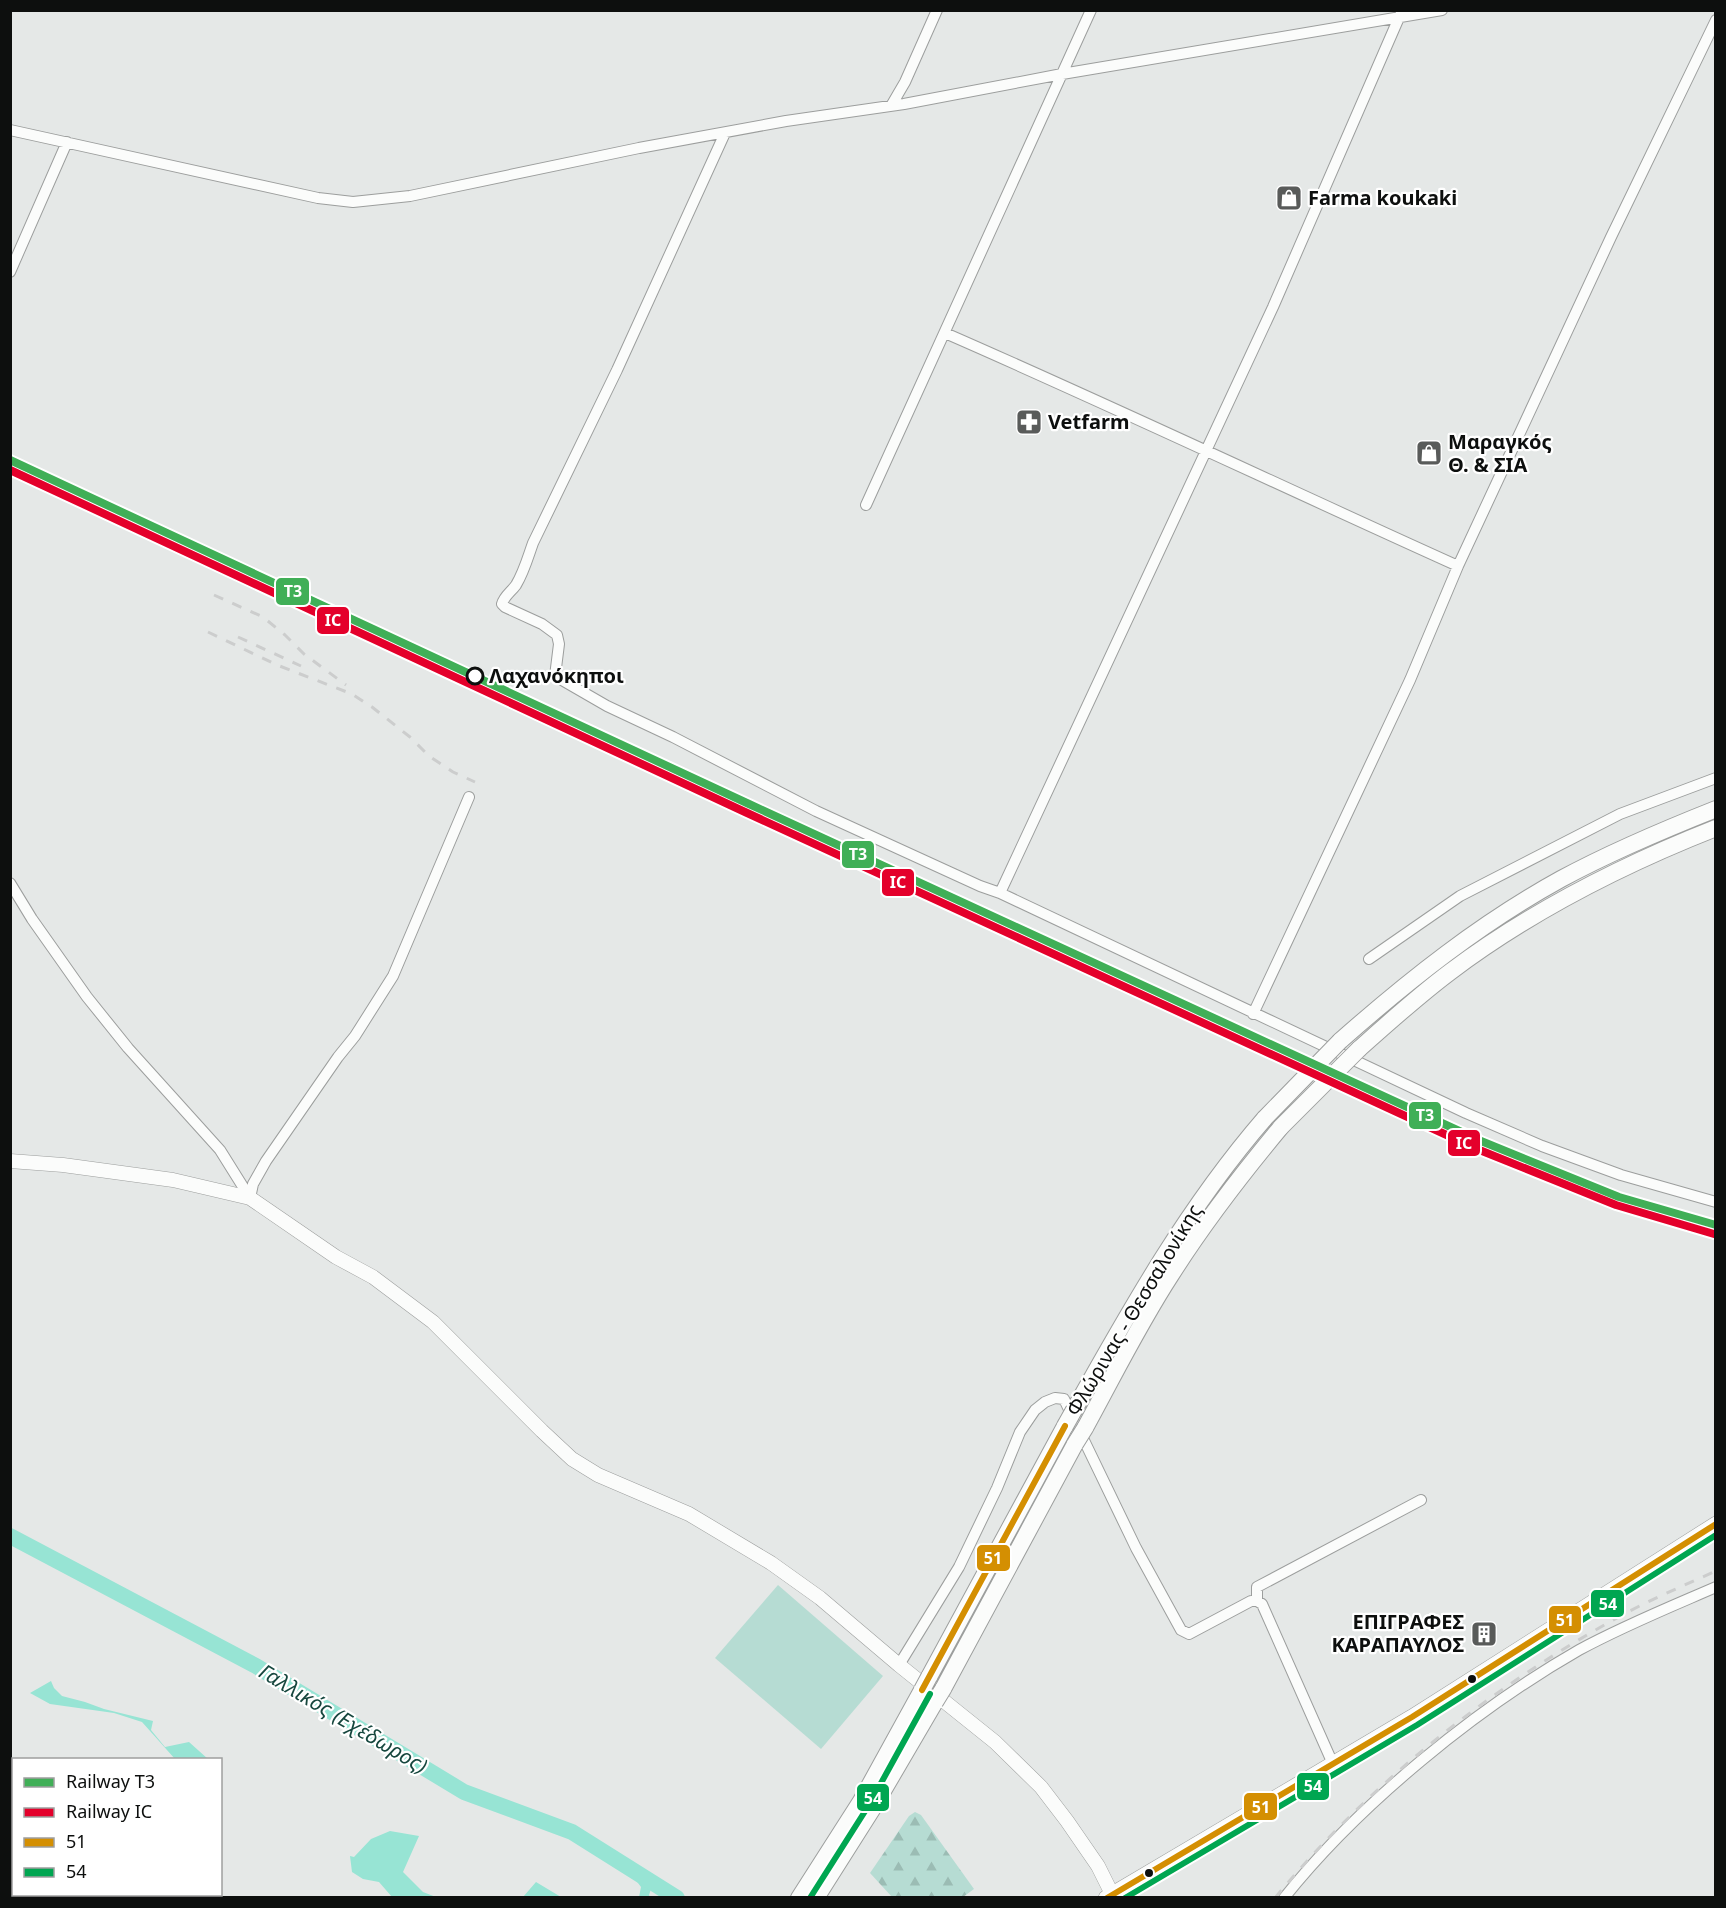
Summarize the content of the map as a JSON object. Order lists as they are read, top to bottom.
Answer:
{
  "streets": {
    "main road": ["Φλώρινας - Θεσσαλονίκης"]
  },
  "water": ["Γαλλικός (Εχέδωρος)"],
  "places": {
    "shop": ["Farma koukaki", "Μαραγκός Θ. & ΣΙΑ"],
    "pharmacy": ["Vetfarm"],
    "other": ["Λαχανόκηποι"],
    "building": ["ΕΠΙΓΡΑΦΕΣ ΚΑΡΑΠΑΥΛΟΣ"]
  },
  "lines": [
    "rail line T3",
    "rail line IC",
    "transit line 51",
    "transit line 54"
  ],
  "legend": [
    "Railway T3",
    "Railway IC",
    "51",
    "54"
  ]
}
